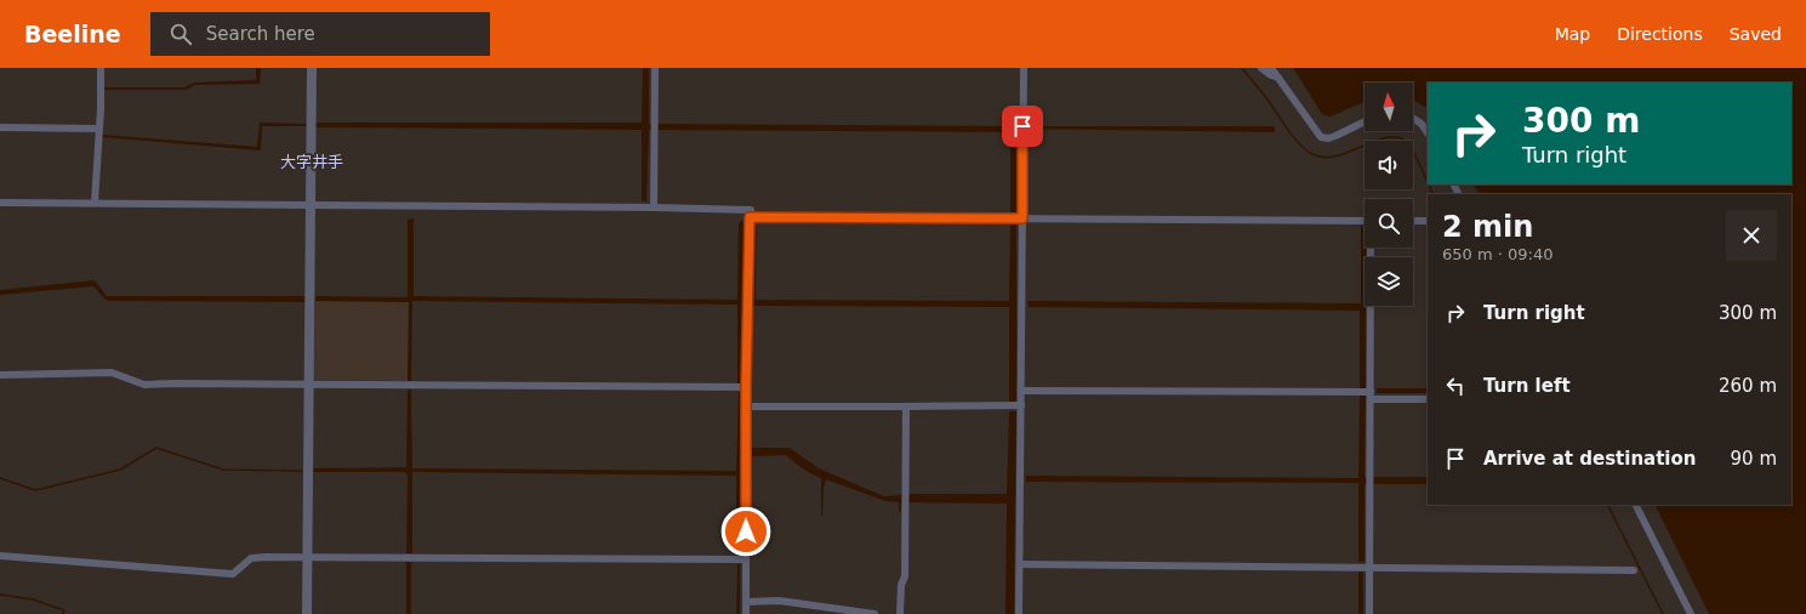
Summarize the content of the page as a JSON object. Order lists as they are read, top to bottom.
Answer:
{
  "districts": ["大字井手"],
  "north": "top",
  "page": {
    "header": "Beeline",
    "search": "Search here",
    "nav": ["Map", "Directions", "Saved"],
    "turn": ["300 m", "Turn right"],
    "heading": ["2 min", "650 m · 09:40"],
    "list": [
      {
        "name": "Turn right",
        "value": "300 m"
      },
      {
        "name": "Turn left",
        "value": "260 m"
      },
      {
        "name": "Arrive at destination",
        "value": "90 m"
      }
    ]
  }
}
